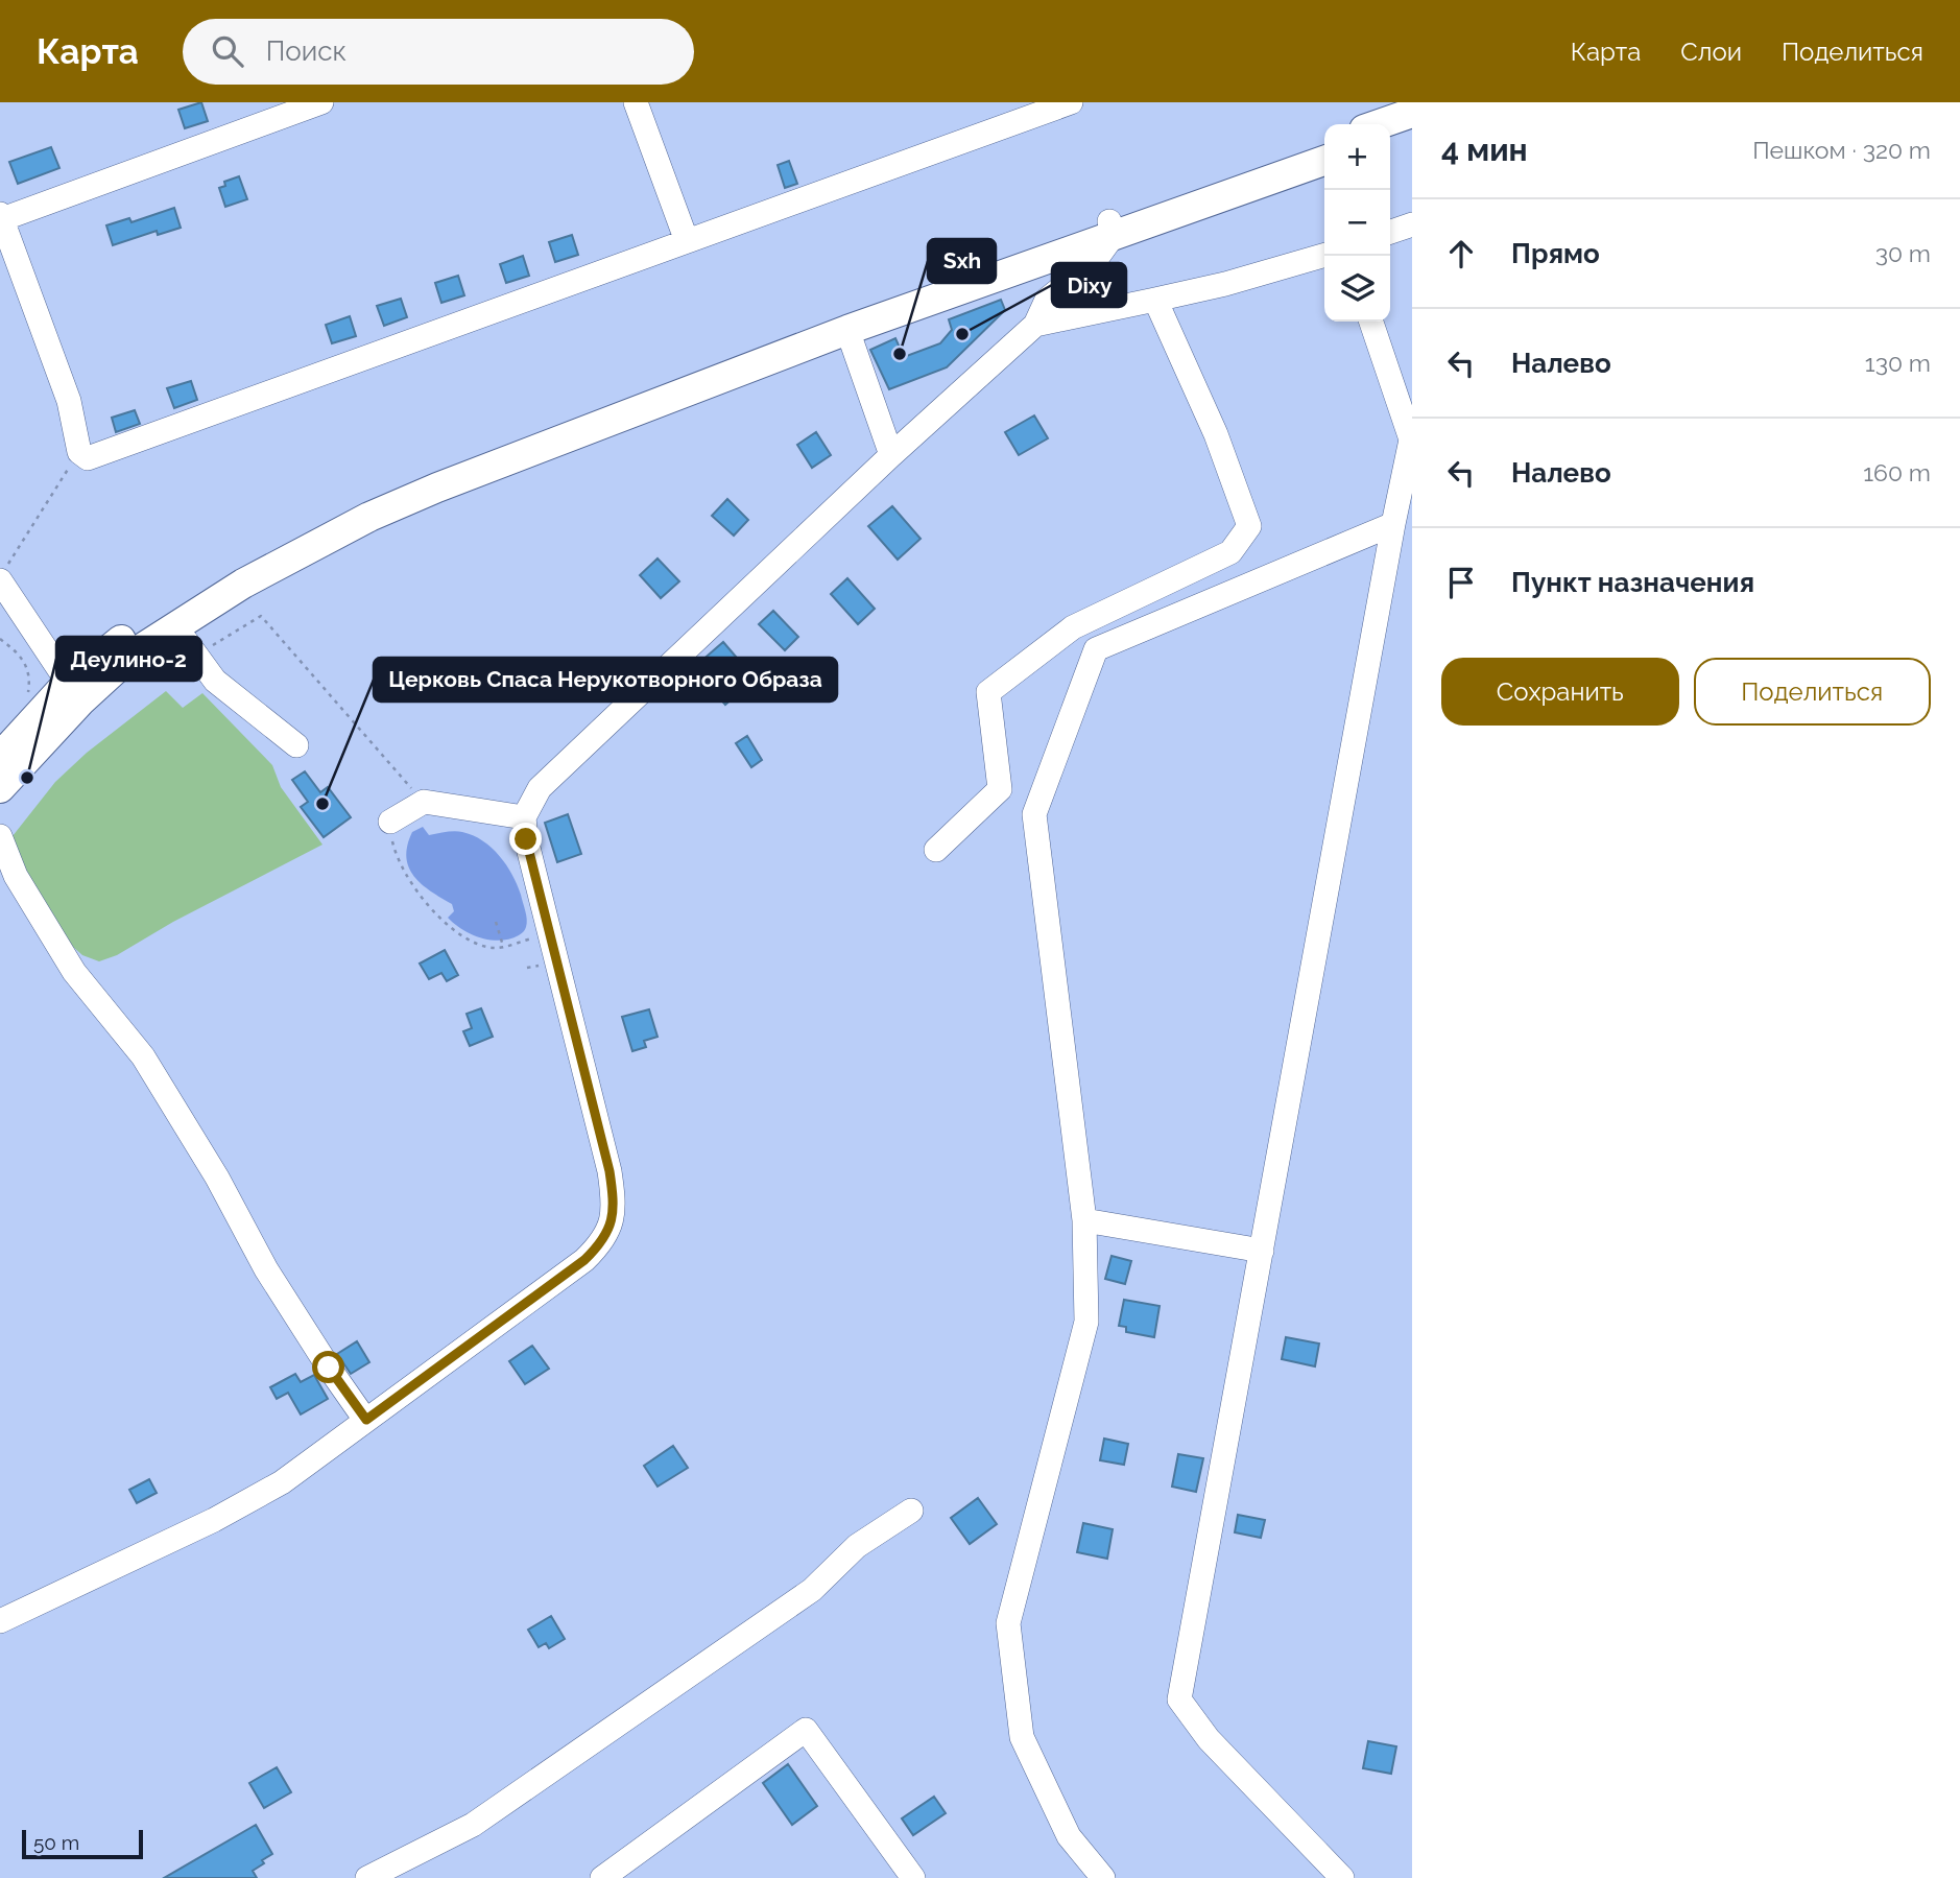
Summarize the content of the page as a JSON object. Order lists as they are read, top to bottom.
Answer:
{
  "places": [
    "Dixy",
    "Sxh",
    "Деулино-2",
    "Церковь Спаса Нерукотворного Образа"
  ],
  "scale_bar": "50 m",
  "page": {
    "header": "Карта",
    "search": "Поиск",
    "nav": ["Карта", "Слои", "Поделиться"],
    "heading": ["4 мин", "Пешком · 320 m"],
    "map_buttons": ["+", "−"],
    "list": [
      ["Прямо", "30 m"],
      ["Налево", "130 m"],
      ["Налево", "160 m"],
      "Пункт назначения"
    ],
    "buttons": ["Сохранить", "Поделиться"],
    "scale": "50 m"
  }
}
